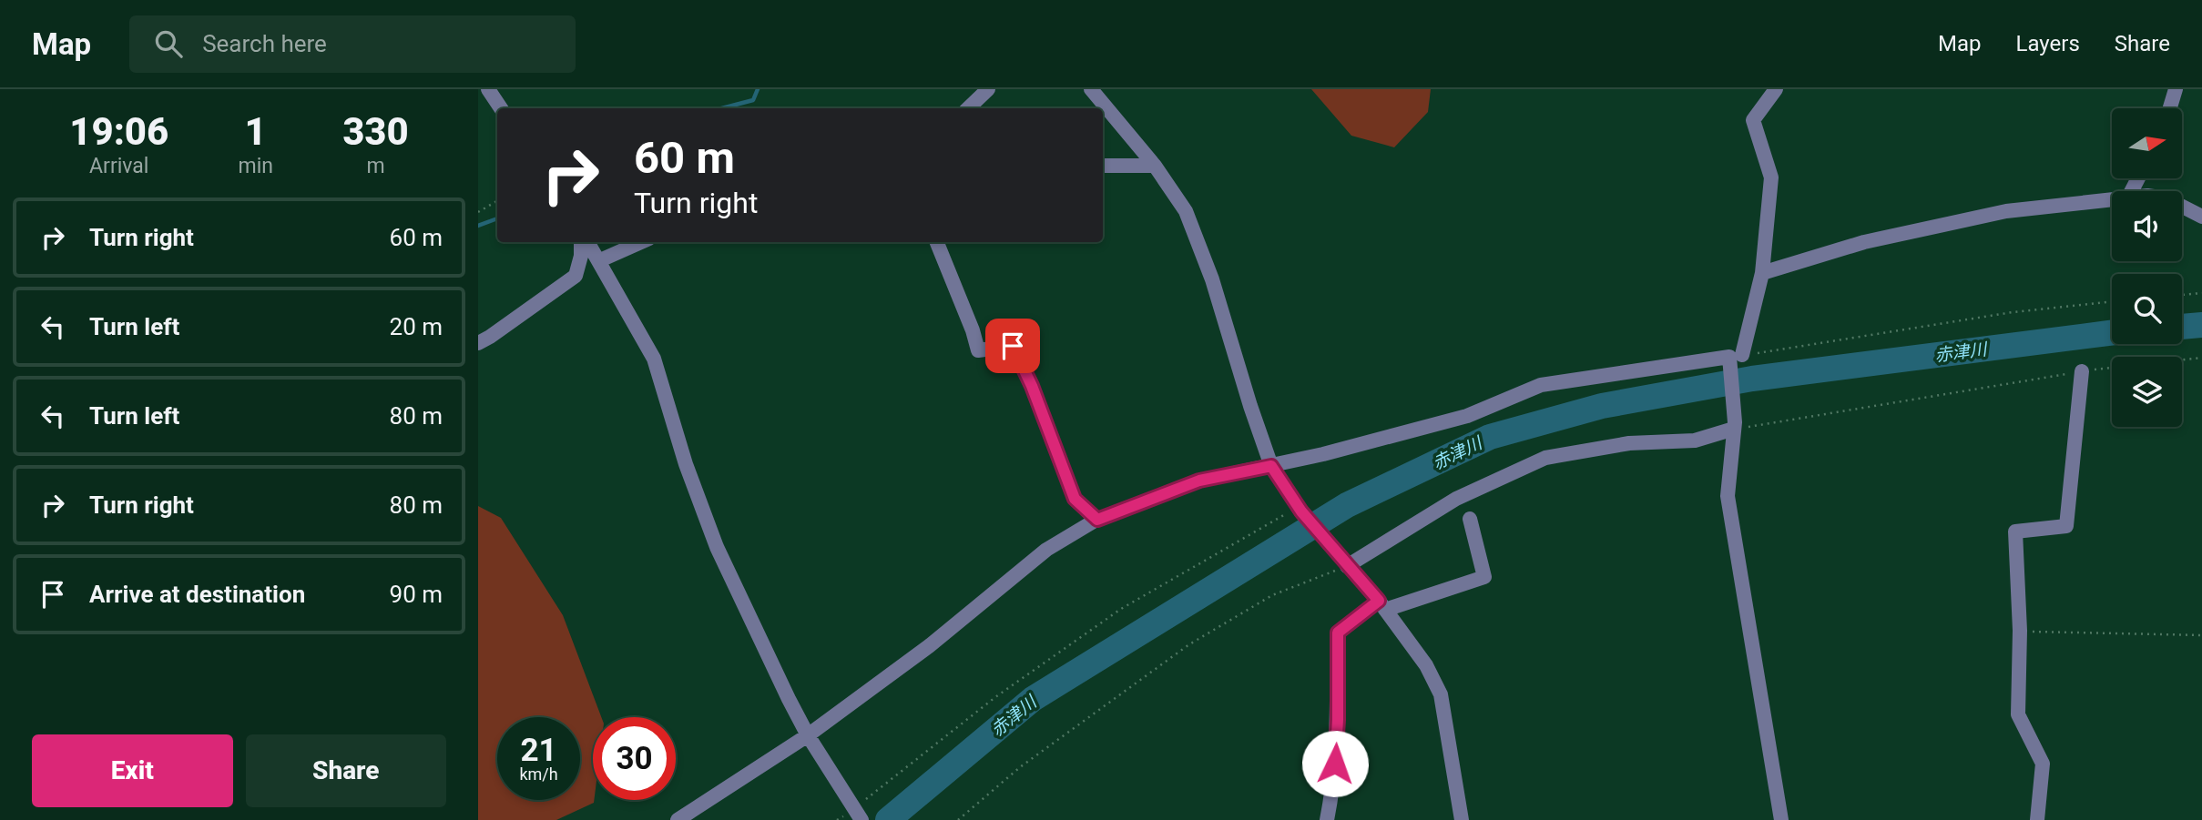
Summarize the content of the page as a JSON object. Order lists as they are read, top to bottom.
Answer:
{
  "water": ["赤津川"],
  "north": "right",
  "page": {
    "header": "Map",
    "search": "Search here",
    "nav": ["Map", "Layers", "Share"],
    "eta": [
      "19:06",
      "Arrival",
      "1",
      "min",
      "330",
      "m"
    ],
    "turn": ["60 m", "Turn right"],
    "list": [
      {
        "name": "Turn right",
        "value": "60 m"
      },
      {
        "name": "Turn left",
        "value": "20 m"
      },
      {
        "name": "Turn left",
        "value": "80 m"
      },
      {
        "name": "Turn right",
        "value": "80 m"
      },
      {
        "name": "Arrive at destination",
        "value": "90 m"
      }
    ],
    "speed": "21 km/h",
    "limit": "30",
    "buttons": ["Exit", "Share"]
  }
}
